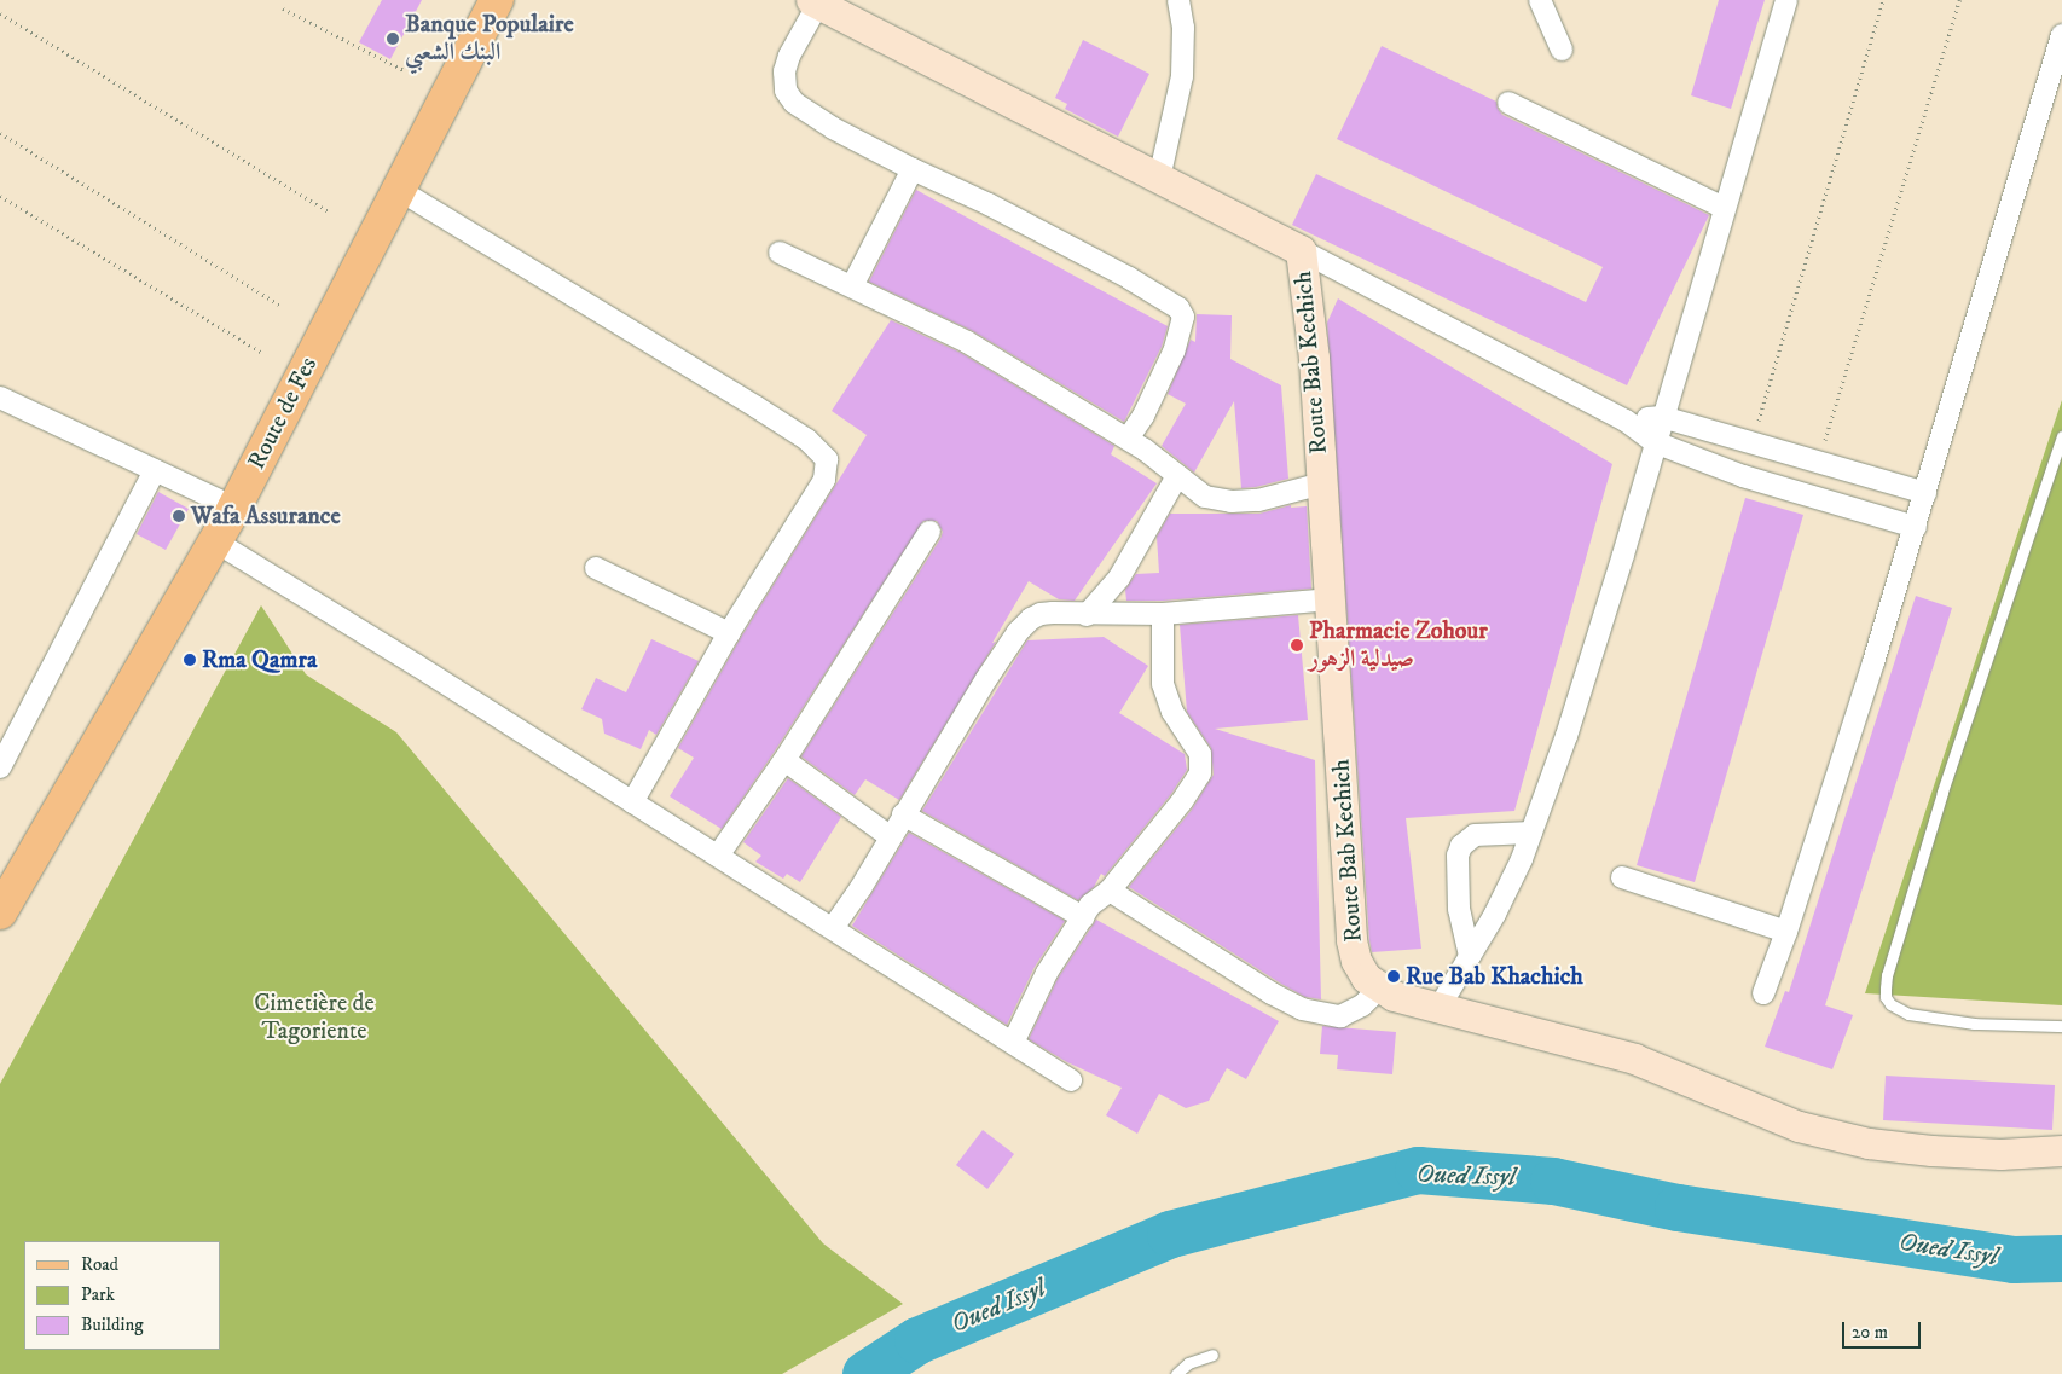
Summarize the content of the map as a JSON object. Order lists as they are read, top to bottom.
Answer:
{
  "streets": {
    "main road": ["Route de Fes"],
    "street": ["Route Bab Kechich"]
  },
  "water": ["Oued Issyl"],
  "parks": ["Cimetière de Tagoriente"],
  "places": [
    "Banque Populaire البنك الشعبي",
    "Wafa Assurance",
    "Pharmacie Zohour صيدلية الزهور",
    "Rma Qamra",
    "Rue Bab Khachich"
  ],
  "legend": ["Road", "Park", "Building"],
  "scale_bar": "20 m"
}
